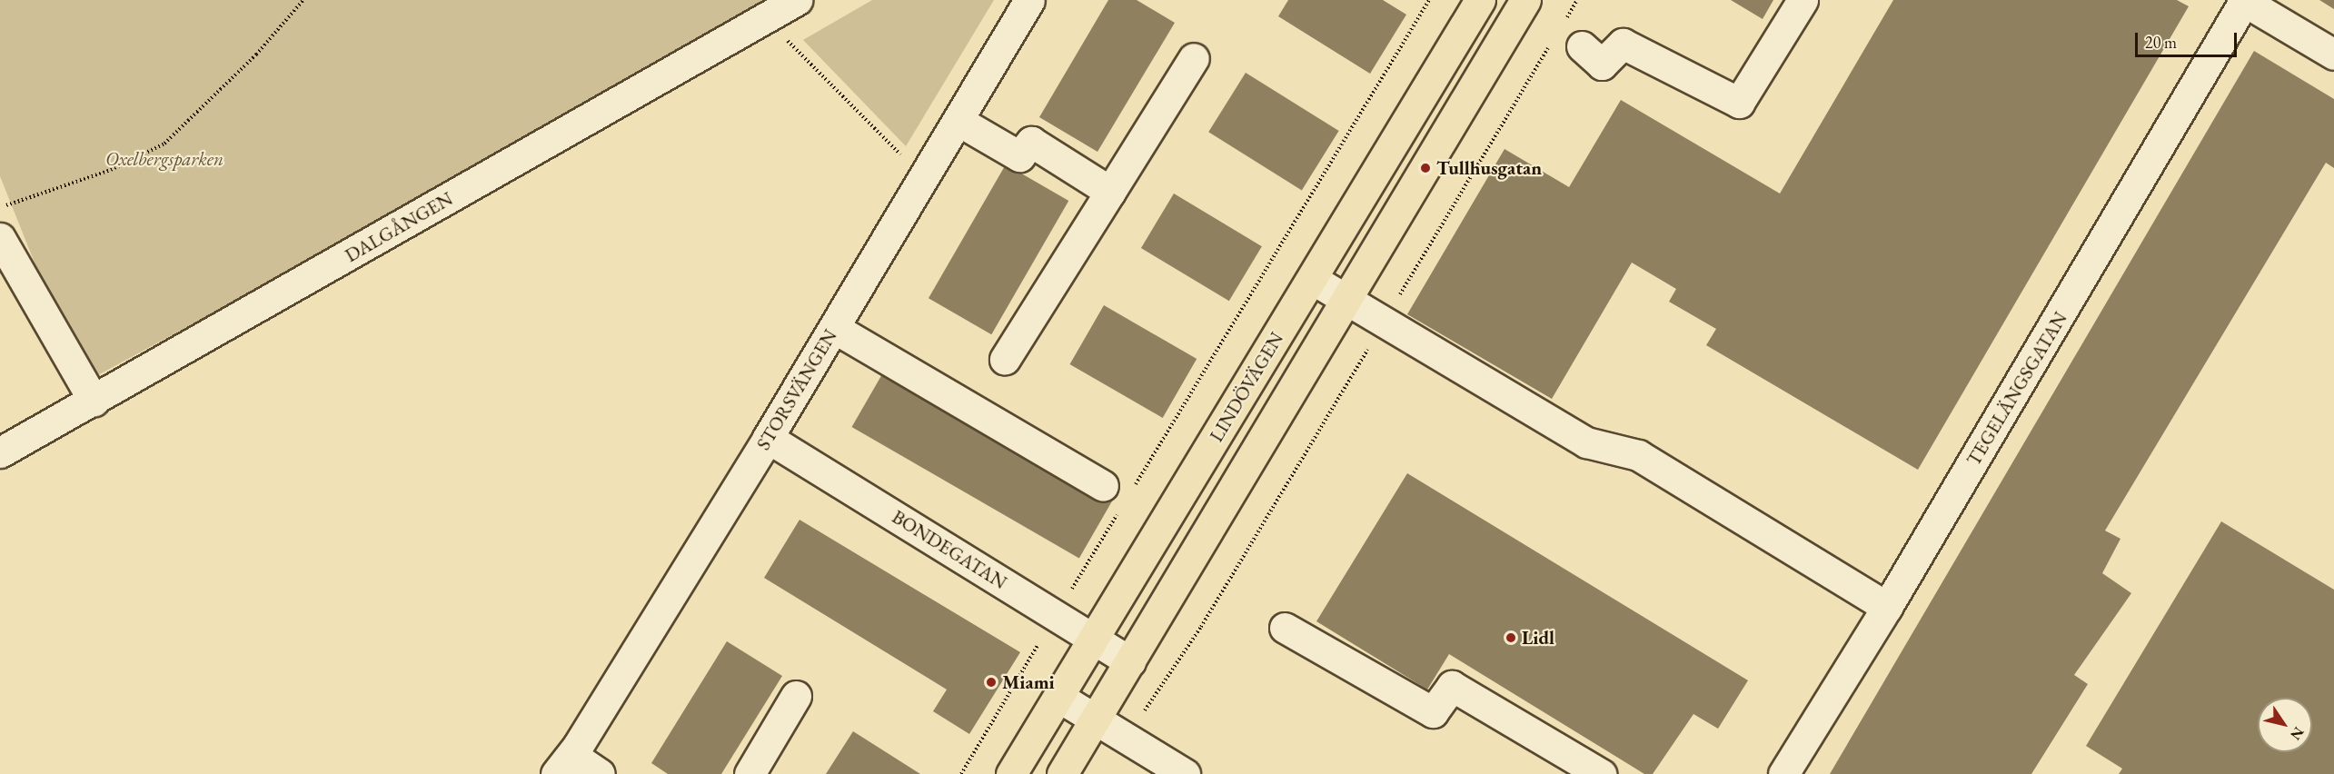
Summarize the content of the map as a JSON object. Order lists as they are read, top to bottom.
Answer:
{
  "streets": {
    "main road": ["LINDÖVÄGEN"],
    "street": [
      "DALGÅNGEN",
      "TEGELÄNGSGATAN",
      "STORSVÄNGEN",
      "BONDEGATAN"
    ]
  },
  "crossings": [
    ["LINDÖVÄGEN", "BONDEGATAN"],
    ["STORSVÄNGEN", "BONDEGATAN"]
  ],
  "parks": ["Oxelbergsparken"],
  "places": ["Tullhusgatan", "Lidl", "Miami"],
  "scale_bar": "20 m",
  "north": "bottom right"
}
